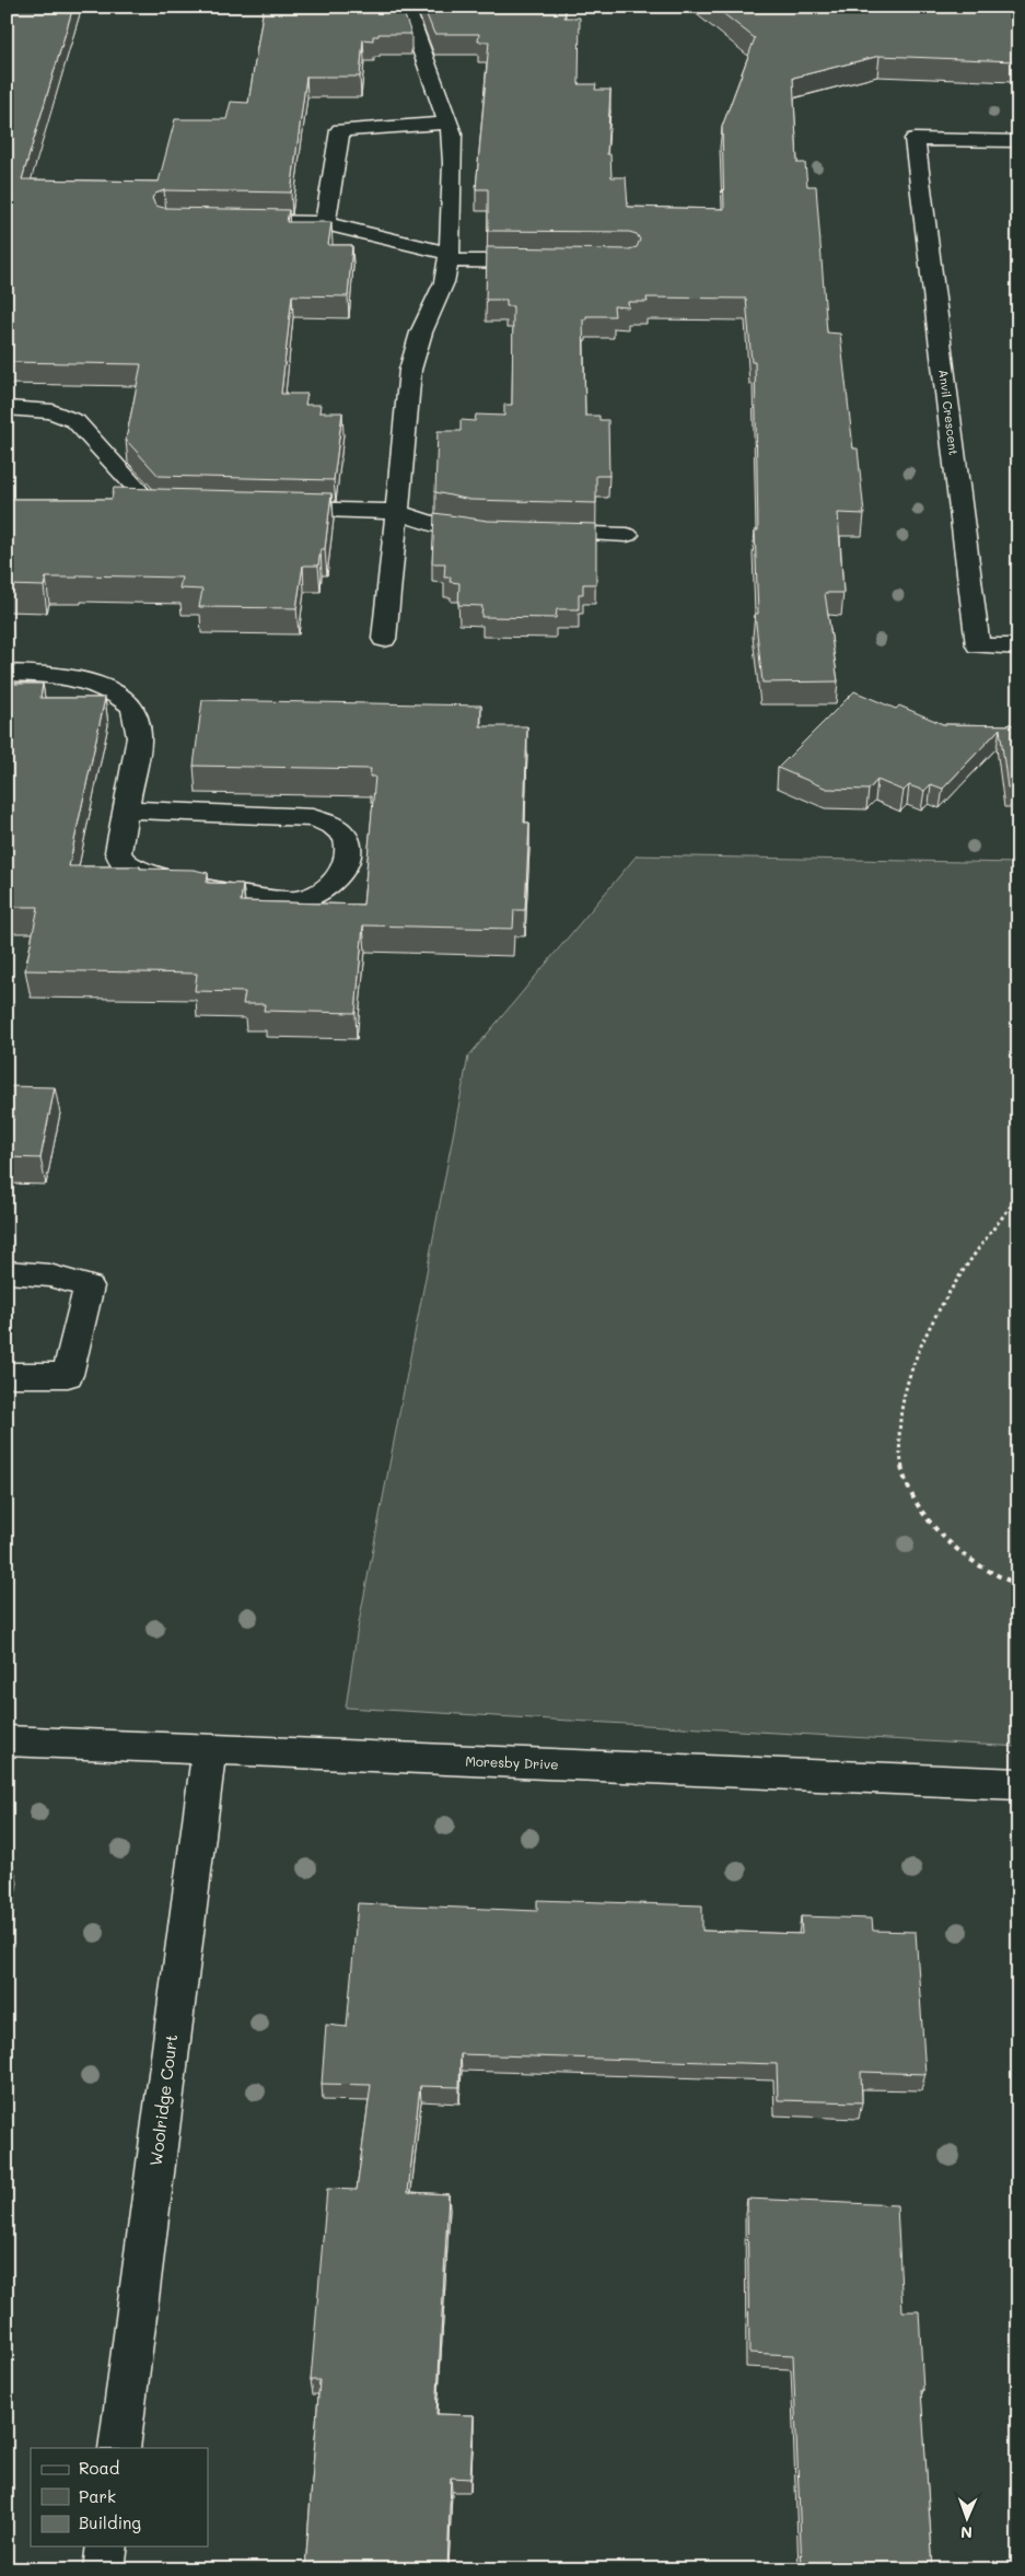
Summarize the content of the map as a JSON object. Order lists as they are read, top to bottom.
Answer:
{
  "streets": {
    "street": ["Anvil Crescent", "Moresby Drive", "Woolridge Court"]
  },
  "crossings": [
    ["Moresby Drive", "Woolridge Court"]
  ],
  "legend": ["Road", "Park", "Building"],
  "north": "bottom"
}
